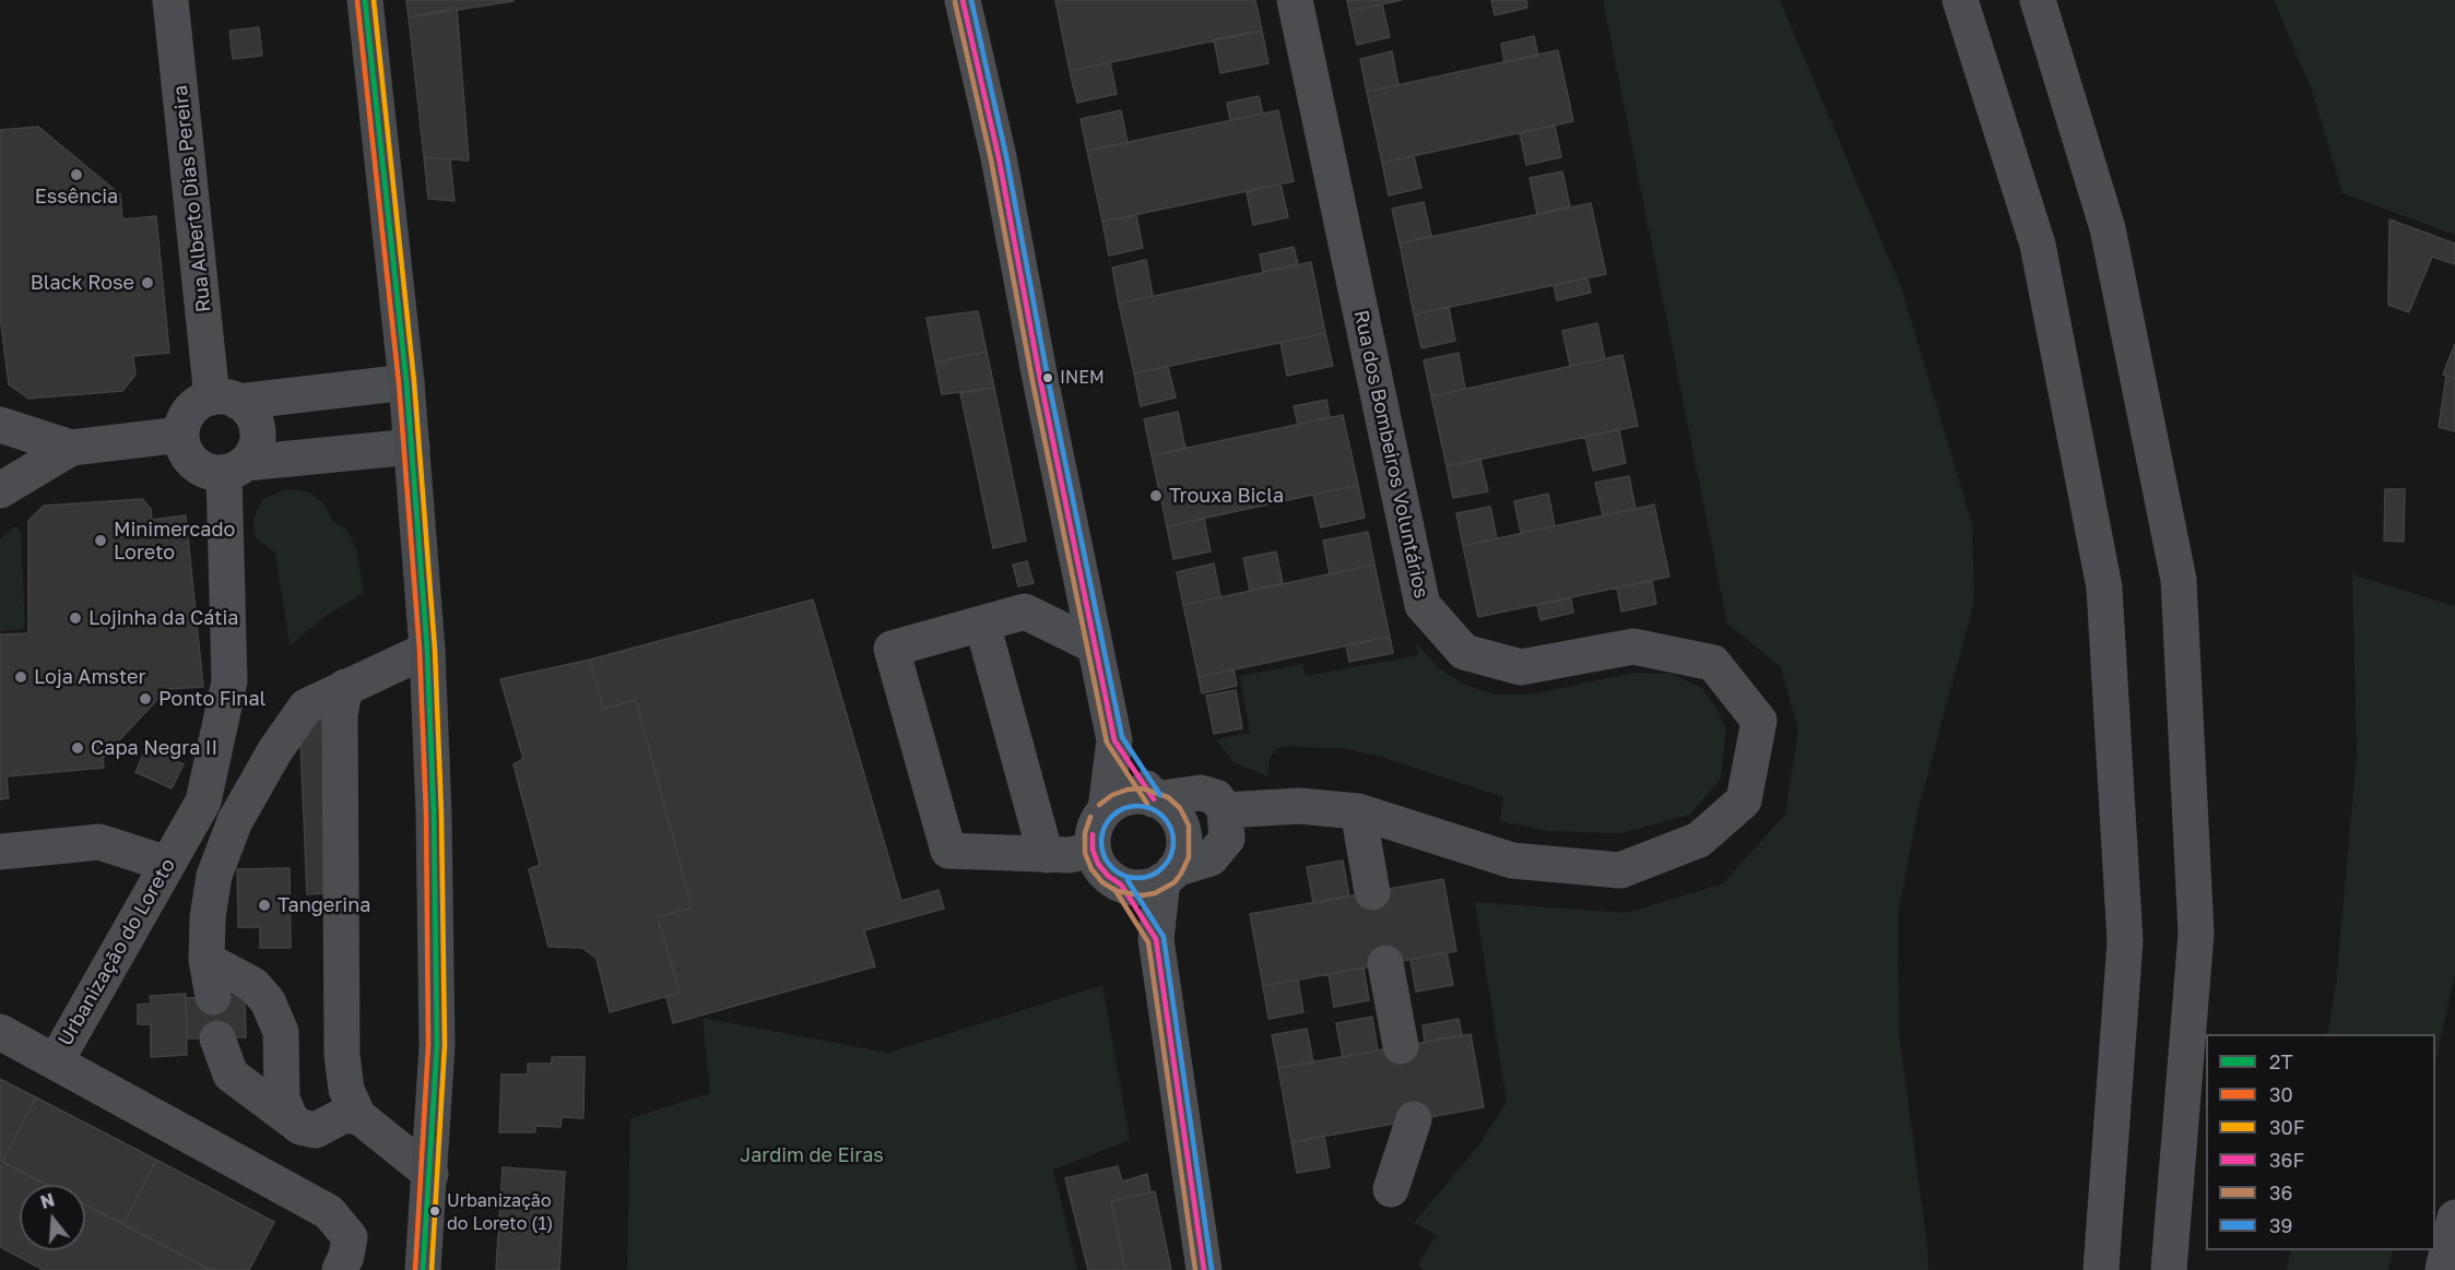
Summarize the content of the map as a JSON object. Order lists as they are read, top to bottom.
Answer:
{
  "streets": {
    "street": ["Rua Alberto Dias Pereira", "Rua dos Bombeiros Voluntários", "Urbanização do Loreto"]
  },
  "crossings": [
    ["Rua Alberto Dias Pereira", "Urbanização do Loreto"]
  ],
  "parks": ["Jardim de Eiras"],
  "places": [
    "Essência",
    "Black Rose",
    "INEM",
    "Trouxa Bicla",
    "Minimercado Loreto",
    "Lojinha da Cátia",
    "Loja Amster",
    "Ponto Final",
    "Capa Negra II",
    "Tangerina",
    "Urbanização do Loreto (1)"
  ],
  "lines": [
    "transit line 2T",
    "transit line 30F",
    "transit line 36F",
    "transit line 39",
    "transit line 30",
    "transit line 36"
  ],
  "legend": [
    "2T",
    "30",
    "30F",
    "36F",
    "36",
    "39"
  ],
  "north": "top"
}
